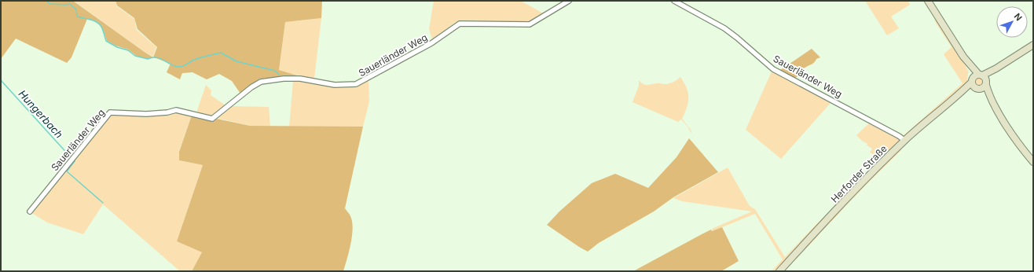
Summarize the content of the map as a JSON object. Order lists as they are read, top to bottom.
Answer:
{
  "streets": {
    "street": ["Sauerländer Weg", "Herforder Straße"]
  },
  "crossings": [
    ["Sauerländer Weg", "Herforder Straße"]
  ],
  "water": ["Hungerbach"],
  "north": "top right"
}
